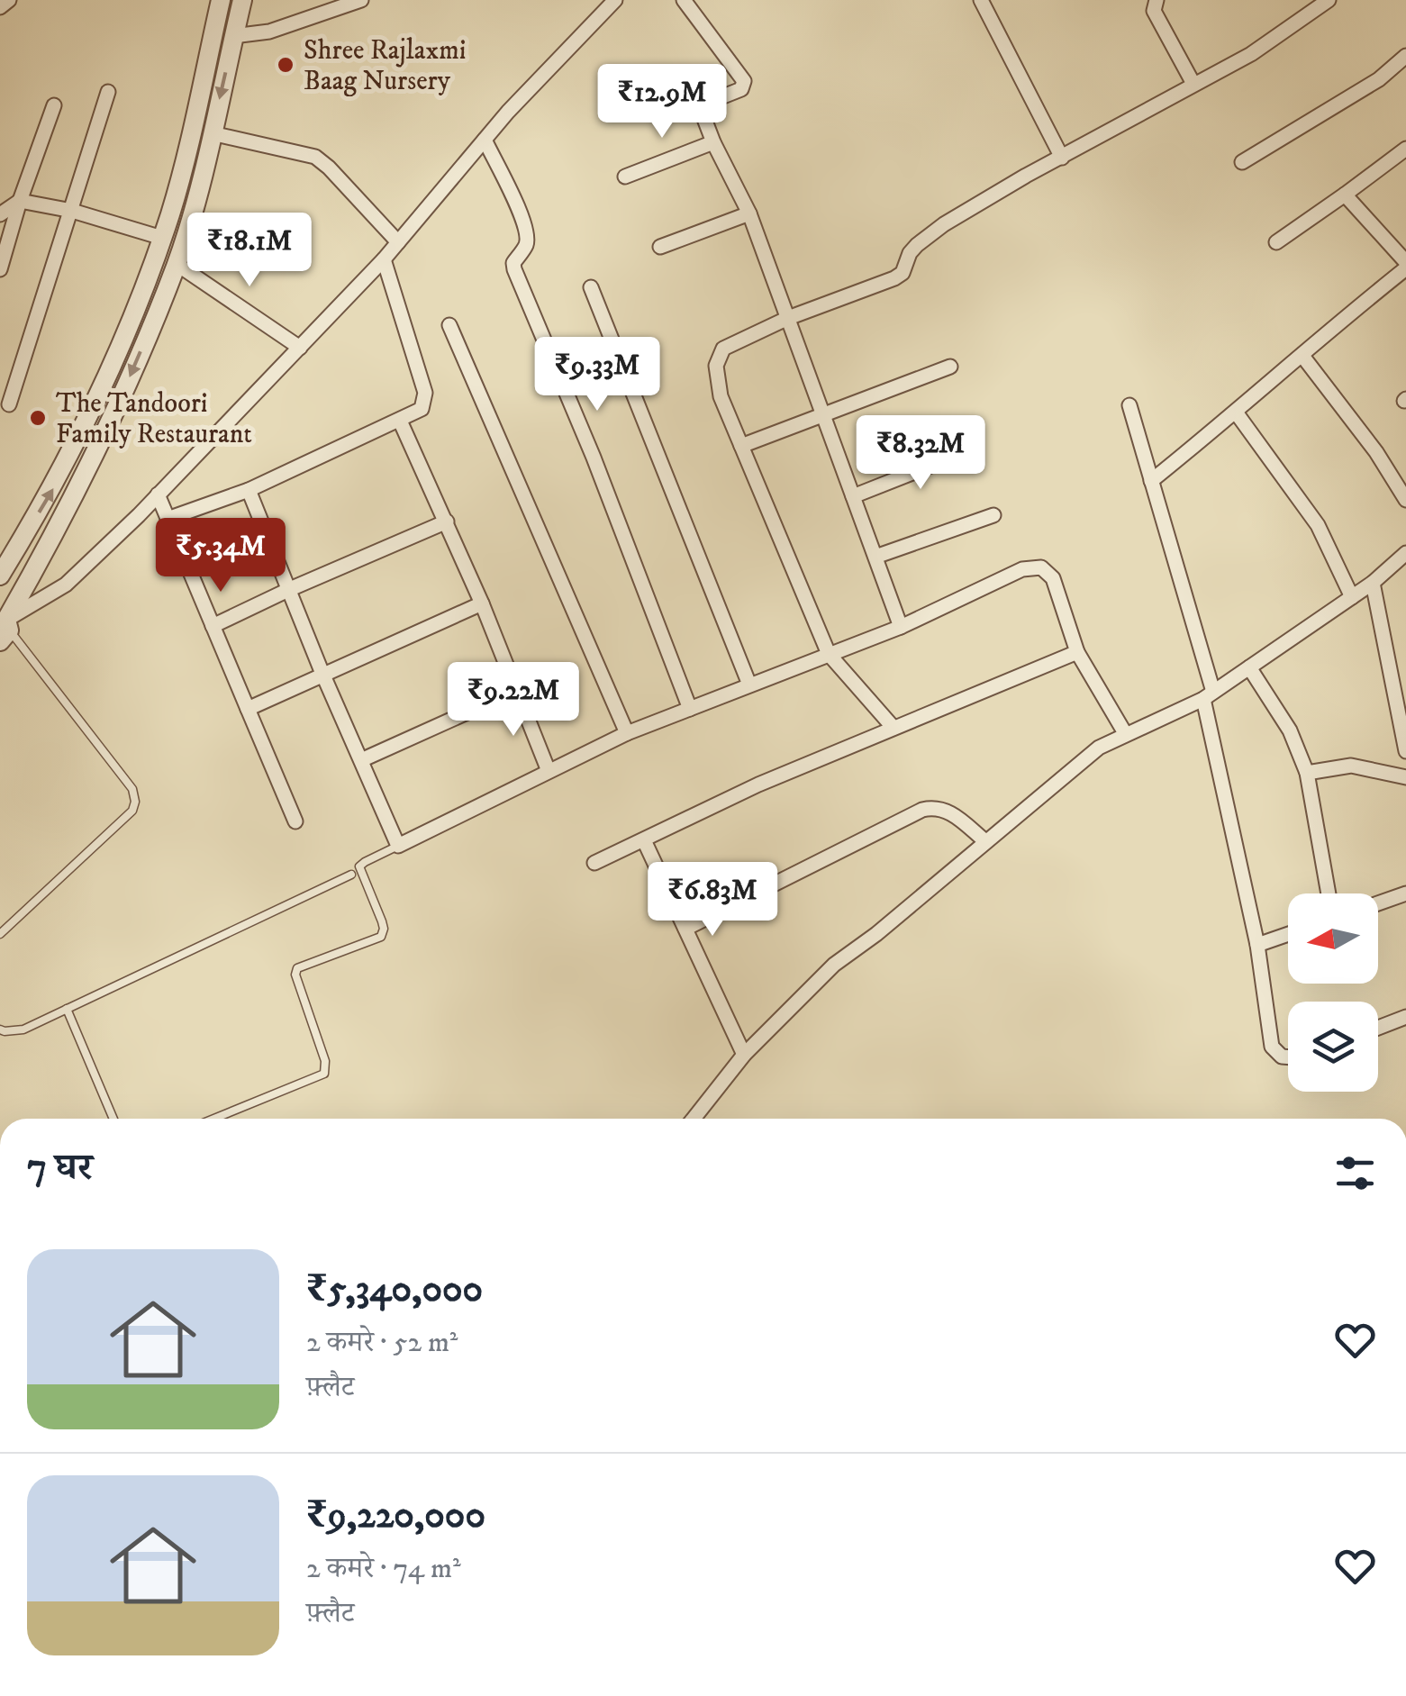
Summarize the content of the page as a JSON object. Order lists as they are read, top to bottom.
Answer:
{
  "places": ["Shree Rajlaxmi Baag Nursery", "The Tandoori Family Restaurant"],
  "north": "left",
  "page": {
    "price": [
      "₹12.9M",
      "₹18.1M",
      "₹9.33M",
      "₹8.32M",
      "₹5.34M",
      "₹9.22M",
      "₹6.83M"
    ],
    "heading": "7 घर",
    "list": [
      {
        "name": "₹5,340,000",
        "note": "2 कमरे · 52 m² · फ़्लैट"
      },
      {
        "name": "₹9,220,000",
        "note": "2 कमरे · 74 m² · फ़्लैट"
      }
    ]
  }
}
